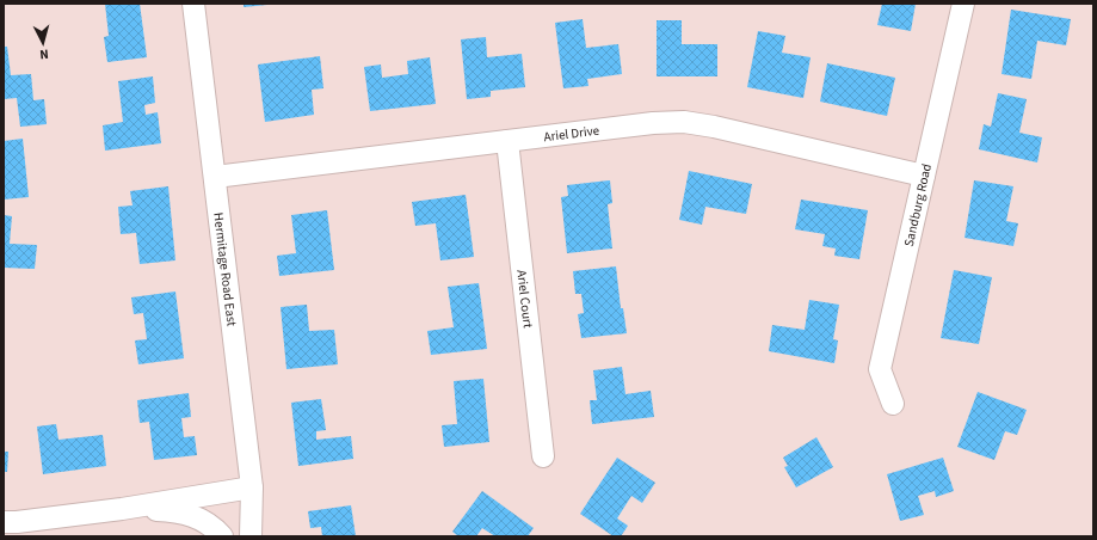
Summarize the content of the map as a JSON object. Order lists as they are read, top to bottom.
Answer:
{
  "streets": {
    "street": [
      "Ariel Drive",
      "Sandburg Road",
      "Hermitage Road East",
      "Ariel Court"
    ]
  },
  "crossings": [
    ["Ariel Drive", "Sandburg Road"],
    ["Ariel Drive", "Hermitage Road East"],
    ["Ariel Drive", "Ariel Court"]
  ],
  "north": "bottom"
}
